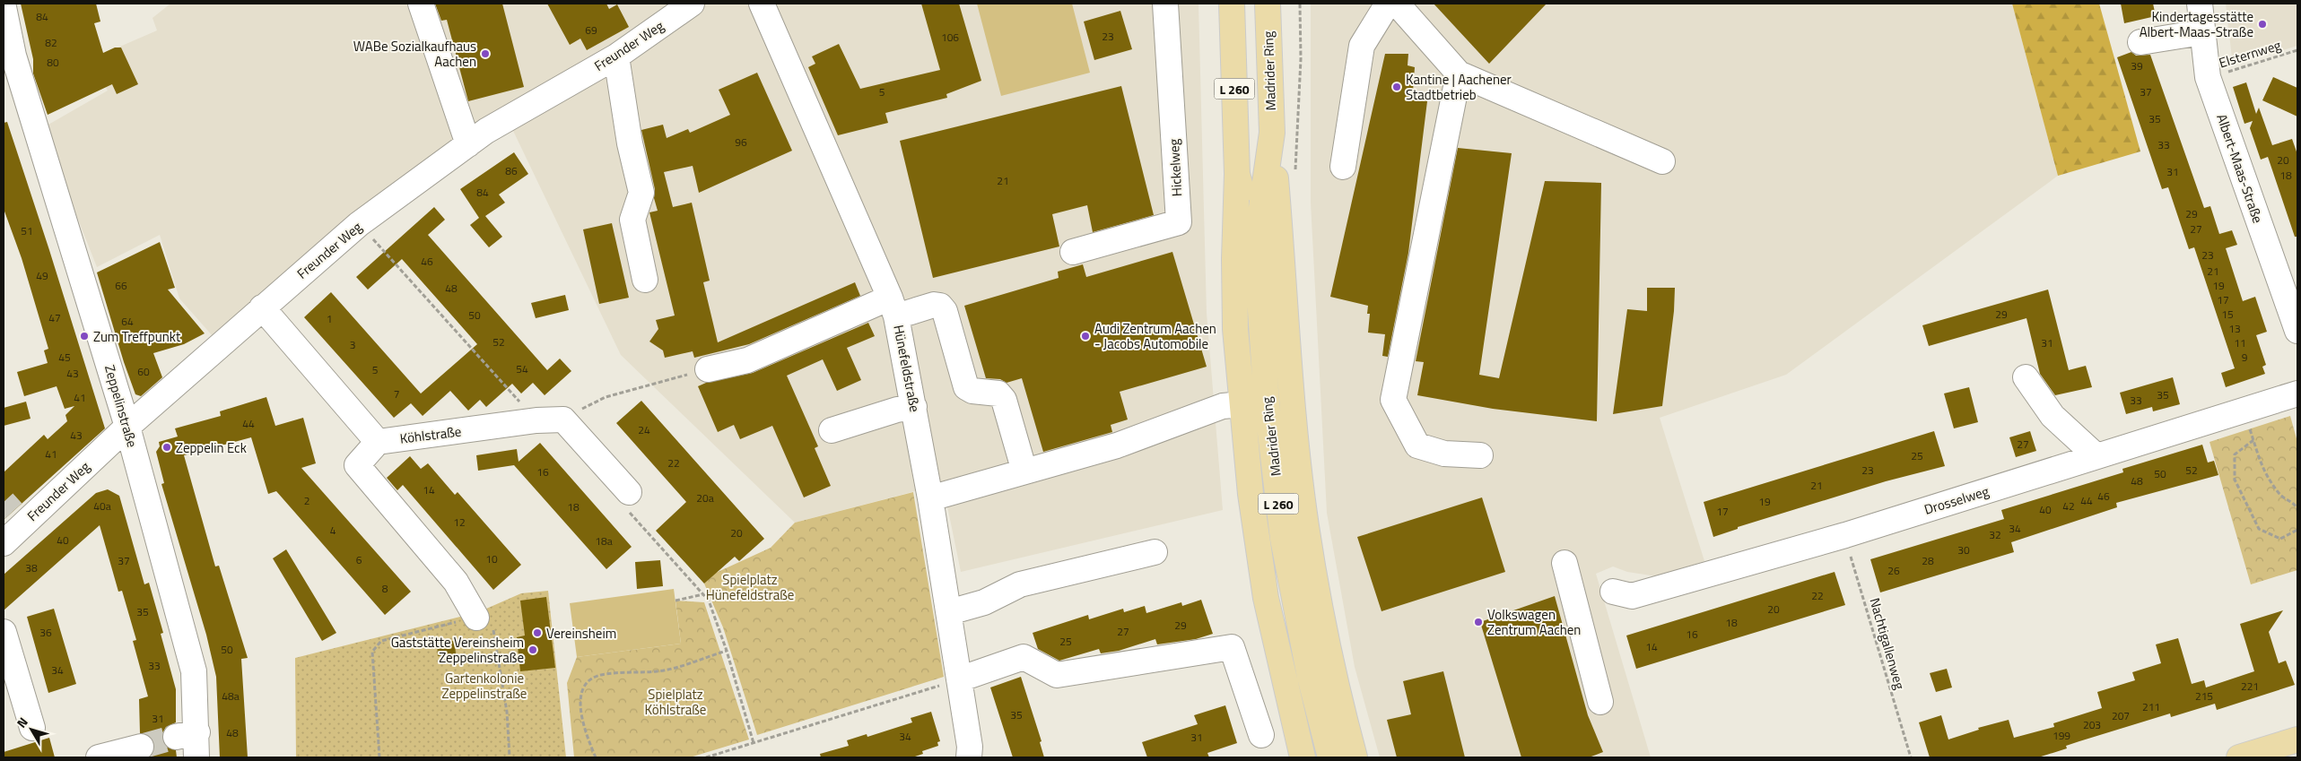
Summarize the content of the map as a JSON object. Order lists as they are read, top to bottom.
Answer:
{
  "streets": {
    "main road": ["Madrider Ring", "L 260"],
    "street": [
      "Freunder Weg",
      "Hickelweg",
      "Albert-Maas-Straße",
      "Hünefeldstraße",
      "Zeppelinstraße",
      "Köhlstraße",
      "Drosselweg"
    ],
    "path": ["Elsternweg", "Nachtigallenweg"]
  },
  "crossings": [
    ["Freunder Weg", "Zeppelinstraße"],
    ["Elsternweg", "Albert-Maas-Straße"],
    ["Drosselweg", "Nachtigallenweg"]
  ],
  "parks": ["Spielplatz Hünefeldstraße", "Gartenkolonie Zeppelinstraße", "Spielplatz Köhlstraße"],
  "places": [
    "Kindertagesstätte Albert-Maas-Straße",
    "WABe Sozialkaufhaus Aachen",
    "Kantine | Aachener Stadtbetrieb",
    "Zum Treffpunkt",
    "Audi Zentrum Aachen - Jacobs Automobile",
    "Zeppelin Eck",
    "Volkswagen Zentrum Aachen",
    "Vereinsheim",
    "Gaststätte Vereinsheim Zeppelinstraße"
  ],
  "house_numbers": [
    "84",
    "69",
    "23",
    "106",
    "82",
    "80",
    "39",
    "5",
    "37",
    "35",
    "96",
    "33",
    "20",
    "86",
    "31",
    "18",
    "21",
    "84",
    "29",
    "27",
    "51",
    "23",
    "46",
    "21",
    "49",
    "66",
    "19",
    "48",
    "17",
    "29",
    "15",
    "50",
    "47",
    "1",
    "64",
    "13",
    "52",
    "31",
    "11",
    "3",
    "45",
    "9",
    "54",
    "5",
    "60",
    "43",
    "7",
    "35",
    "41",
    "33",
    "44",
    "24",
    "43",
    "27",
    "41",
    "25",
    "22",
    "23",
    "52",
    "16",
    "50",
    "48",
    "21",
    "14",
    "46",
    "20a",
    "2",
    "44",
    "19",
    "40a",
    "42",
    "18",
    "40",
    "17",
    "12",
    "34",
    "4",
    "20",
    "32",
    "40",
    "18a",
    "30",
    "10",
    "6",
    "37",
    "28",
    "38",
    "26",
    "8",
    "22",
    "20",
    "35",
    "18",
    "29",
    "27",
    "36",
    "16",
    "25",
    "14",
    "50",
    "33",
    "34",
    "221",
    "48a",
    "215",
    "211",
    "35",
    "207",
    "31",
    "203",
    "48",
    "199",
    "34",
    "31"
  ],
  "north": "top left"
}
